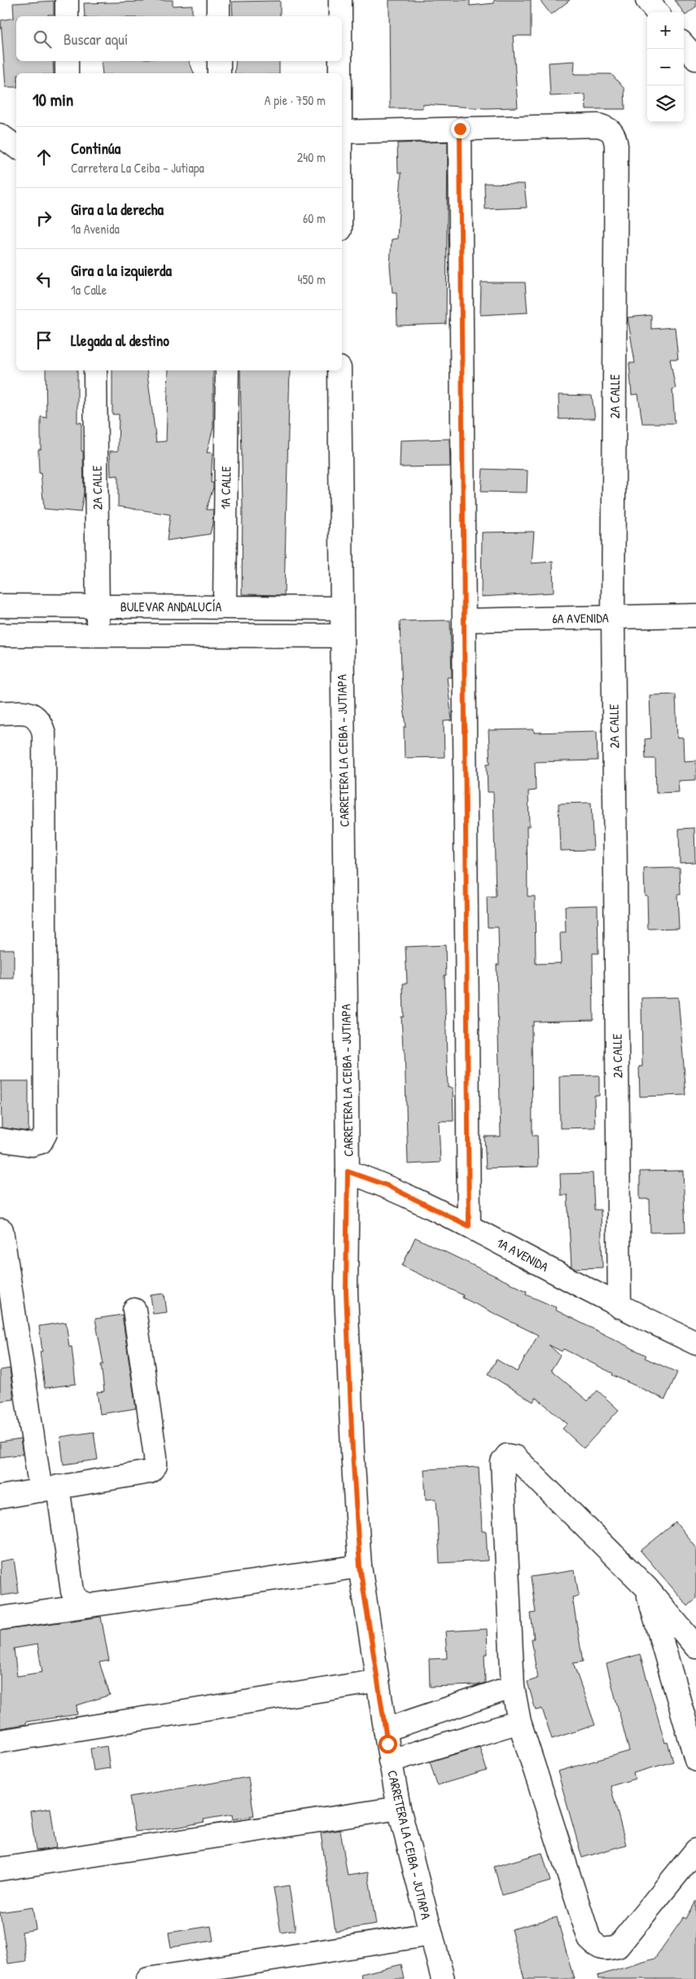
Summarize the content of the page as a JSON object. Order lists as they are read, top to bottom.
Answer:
{
  "streets": {
    "street": [
      "2A CALLE",
      "1A CALLE",
      "BULEVAR ANDALUCÍA",
      "6A AVENIDA",
      "CARRETERA LA CEIBA - JUTIAPA",
      "1A AVENIDA"
    ]
  },
  "crossings": [
    ["2A CALLE", "BULEVAR ANDALUCÍA"],
    ["2A CALLE", "6A AVENIDA"],
    ["2A CALLE", "1A AVENIDA"],
    ["1A CALLE", "BULEVAR ANDALUCÍA"],
    ["BULEVAR ANDALUCÍA", "CARRETERA LA CEIBA - JUTIAPA"],
    ["CARRETERA LA CEIBA - JUTIAPA", "1A AVENIDA"]
  ],
  "page": {
    "map_buttons": ["+", "−"],
    "search": "Buscar aquí",
    "heading": ["10 min", "A pie · 750 m"],
    "list": [
      ["Continúa", "Carretera La Ceiba - Jutiapa", "240 m"],
      ["Gira a la derecha", "1a Avenida", "60 m"],
      ["Gira a la izquierda", "1a Calle", "450 m"],
      "Llegada al destino"
    ]
  }
}
